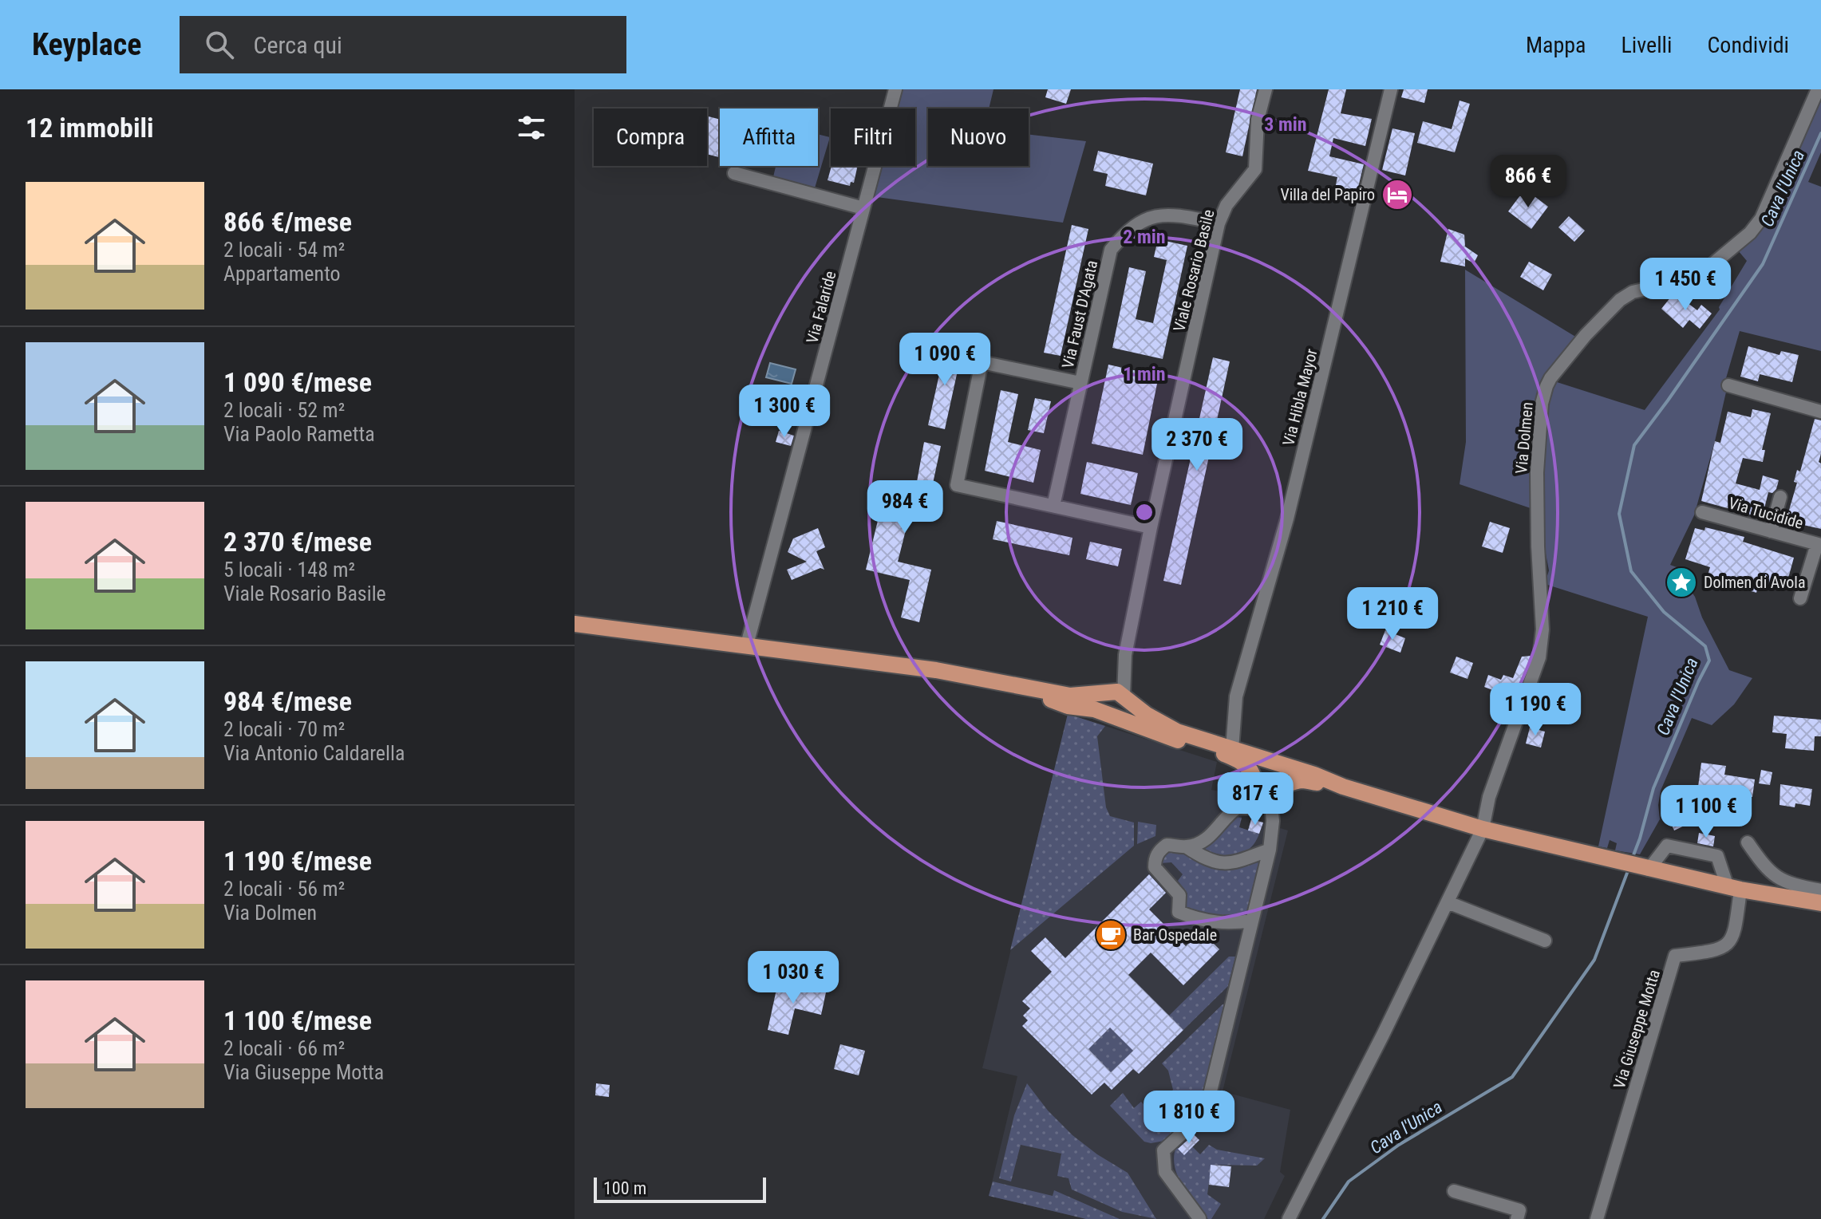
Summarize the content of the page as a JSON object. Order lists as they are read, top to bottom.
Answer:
{
  "streets": {
    "street": [
      "Viale Rosario Basile",
      "Via Falaride",
      "Via Faust D'Agata",
      "Via Hibla Mayor",
      "Via Dolmen",
      "Via Tucidide",
      "Via Giuseppe Motta"
    ]
  },
  "crossings": [
    ["Viale Rosario Basile", "Via Faust D'Agata"]
  ],
  "water": ["Cava l'Unica"],
  "places": {
    "hotel": ["Villa del Papiro"],
    "place": ["Dolmen di Avola"],
    "cafe": ["Bar Ospedale"]
  },
  "scale_bar": "100 m",
  "page": {
    "header": "Keyplace",
    "search": "Cerca qui",
    "nav": ["Mappa", "Livelli", "Condividi"],
    "heading": "12 immobili",
    "chip": [
      "Compra",
      "Affitta",
      "Filtri",
      "Nuovo"
    ],
    "price": [
      "866 €",
      "1 450 €",
      "1 090 €",
      "1 300 €",
      "2 370 €",
      "984 €",
      "1 210 €",
      "1 190 €",
      "817 €",
      "1 100 €",
      "1 030 €",
      "1 810 €"
    ],
    "list": [
      {
        "name": "866 €/mese",
        "note": "2 locali · 54 m² · Appartamento"
      },
      {
        "name": "1 090 €/mese",
        "note": "2 locali · 52 m² · Via Paolo Rametta"
      },
      {
        "name": "2 370 €/mese",
        "note": "5 locali · 148 m² · Viale Rosario Basile"
      },
      {
        "name": "984 €/mese",
        "note": "2 locali · 70 m² · Via Antonio Caldarella"
      },
      {
        "name": "1 190 €/mese",
        "note": "2 locali · 56 m² · Via Dolmen"
      },
      {
        "name": "1 100 €/mese",
        "note": "2 locali · 66 m² · Via Giuseppe Motta"
      }
    ],
    "scale": "100 m"
  },
  "rings": ["3 min", "2 min", "1 min"]
}
